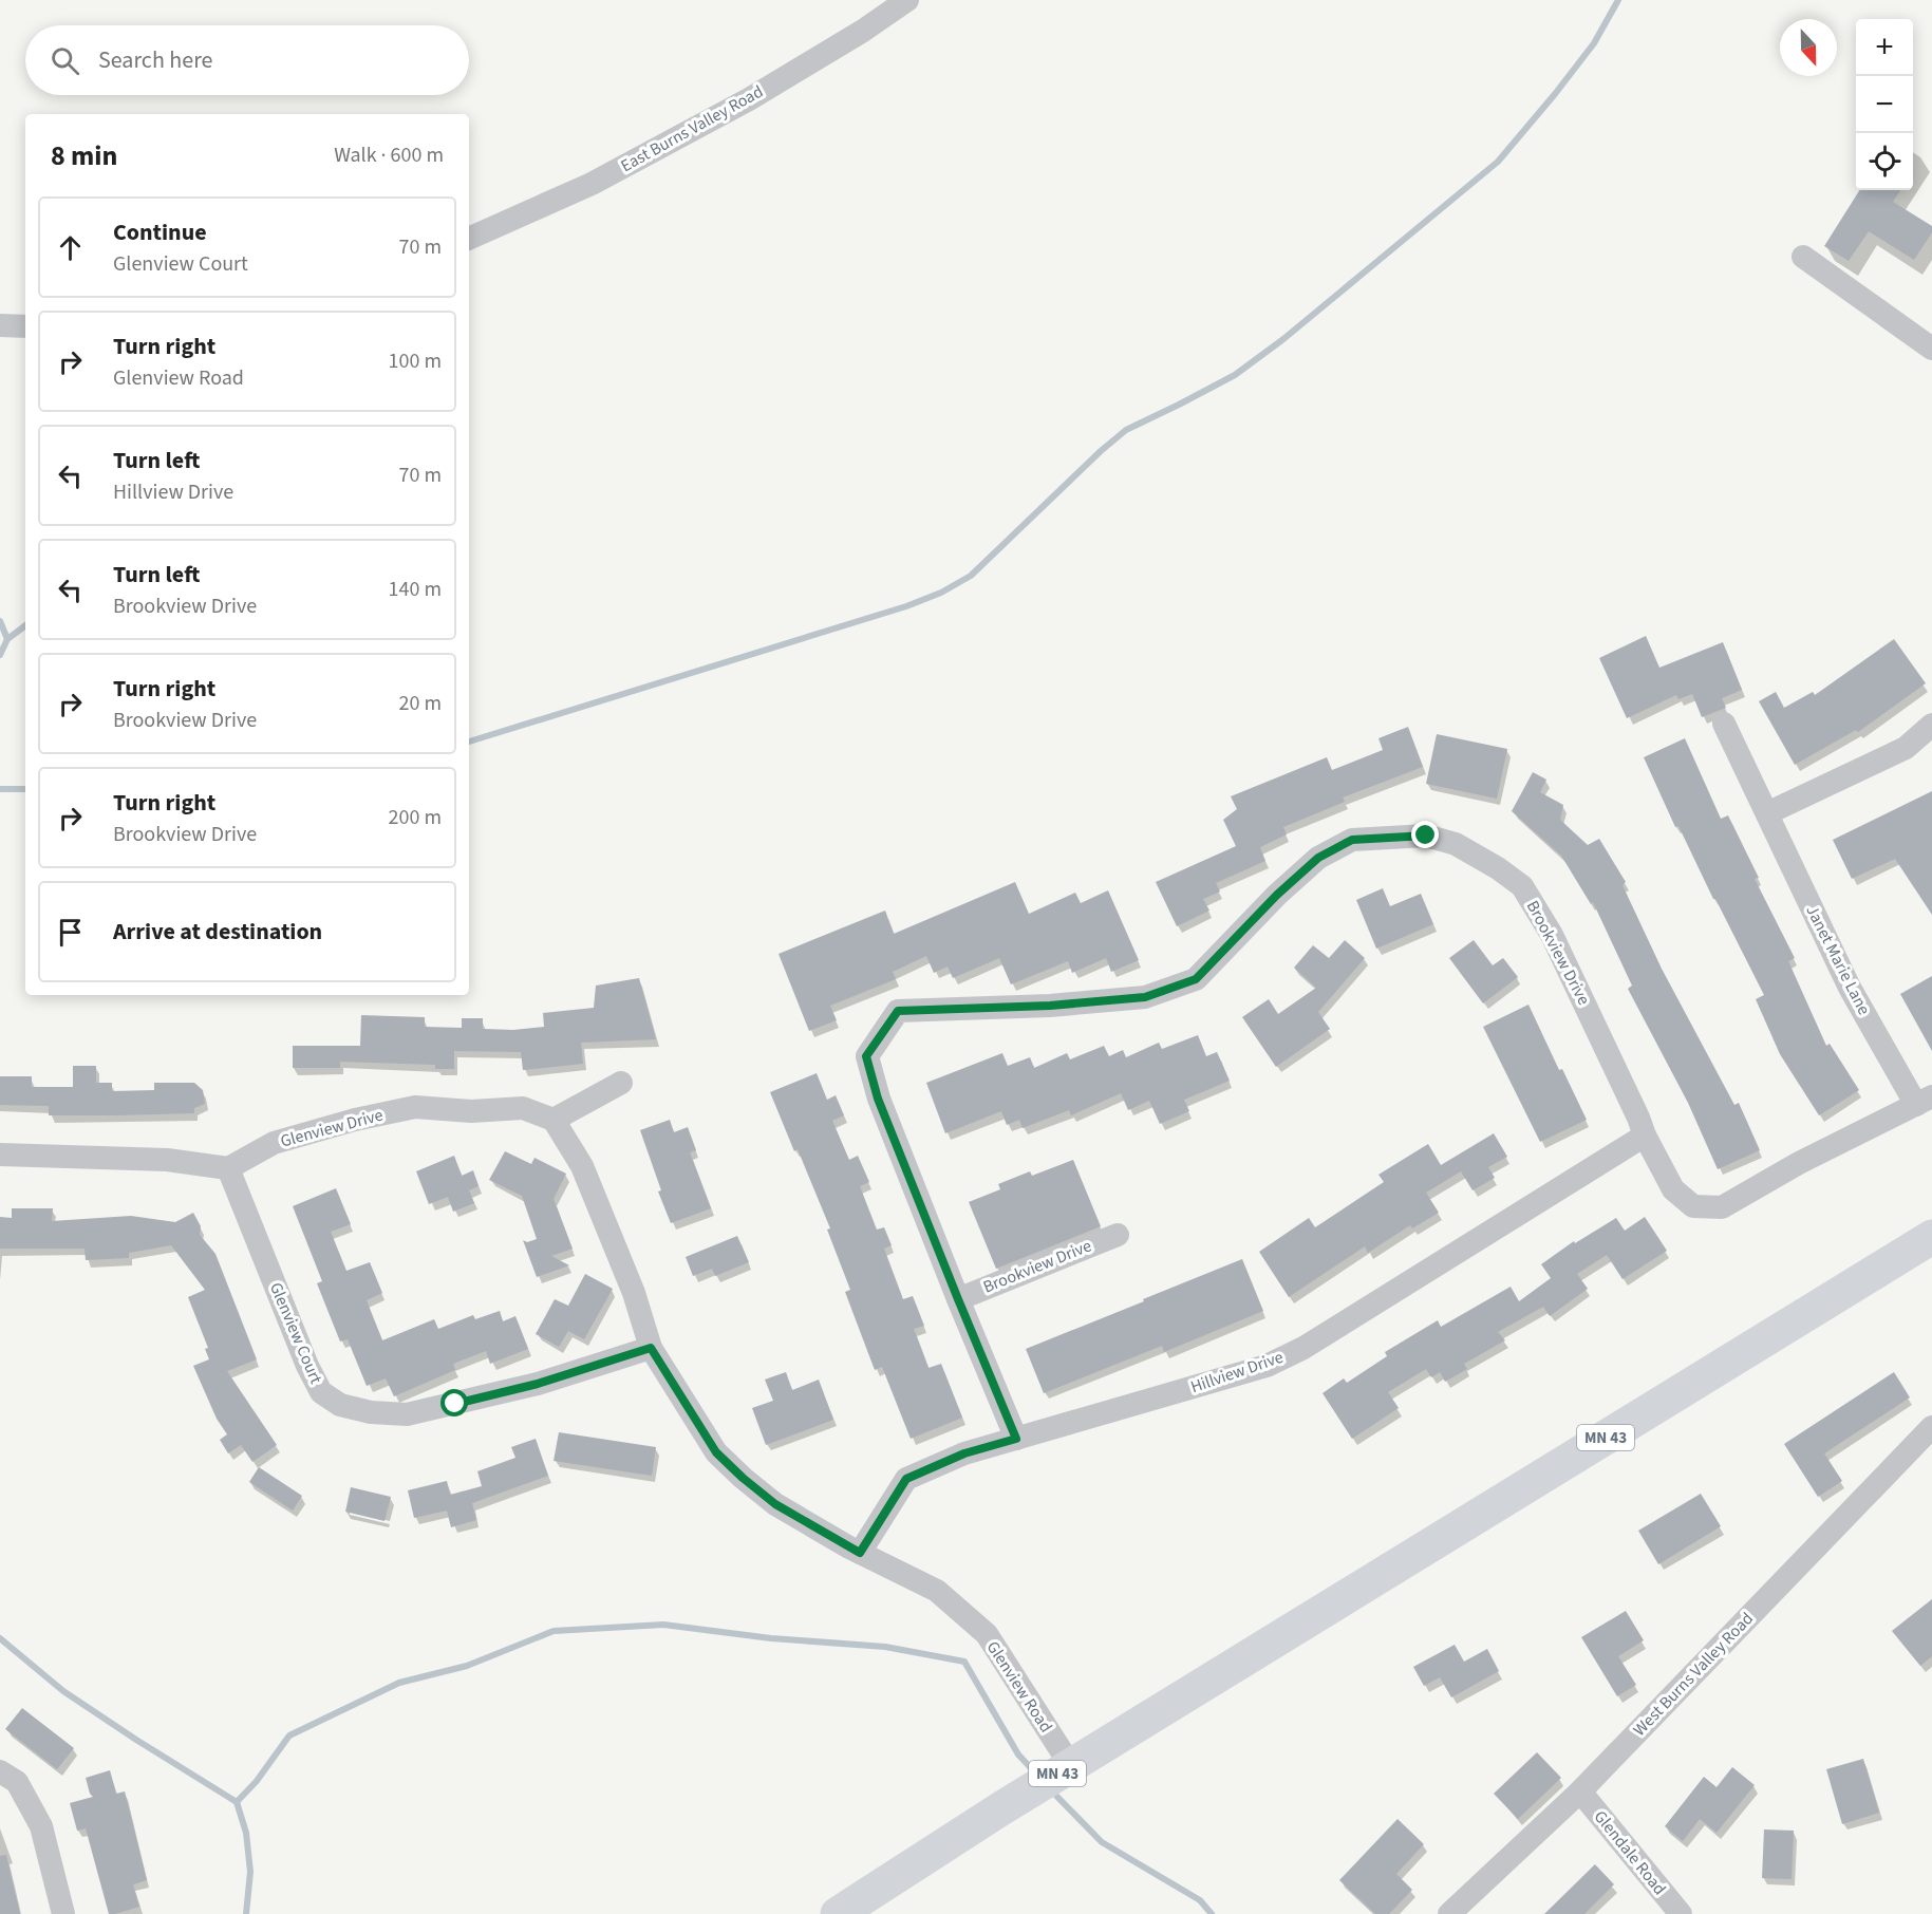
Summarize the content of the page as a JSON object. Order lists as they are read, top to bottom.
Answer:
{
  "streets": {
    "main road": ["MN 43"],
    "street": [
      "East Burns Valley Road",
      "Brookview Drive",
      "Janet Marie Lane",
      "Glenview Drive",
      "Glenview Court",
      "Hillview Drive",
      "West Burns Valley Road",
      "Glenview Road",
      "Glendale Road"
    ]
  },
  "crossings": [
    ["Brookview Drive", "Janet Marie Lane"],
    ["Brookview Drive", "Hillview Drive"],
    ["Glenview Drive", "Glenview Court"],
    ["Glenview Court", "Glenview Road"],
    ["Hillview Drive", "Glenview Road"],
    ["MN 43", "Glenview Road"],
    ["West Burns Valley Road", "Glendale Road"]
  ],
  "north": "bottom",
  "page": {
    "map_buttons": ["+", "−"],
    "search": "Search here",
    "heading": ["8 min", "Walk · 600 m"],
    "list": [
      ["Continue", "Glenview Court", "70 m"],
      ["Turn right", "Glenview Road", "100 m"],
      ["Turn left", "Hillview Drive", "70 m"],
      ["Turn left", "Brookview Drive", "140 m"],
      ["Turn right", "Brookview Drive", "20 m"],
      ["Turn right", "Brookview Drive", "200 m"],
      "Arrive at destination"
    ]
  }
}
